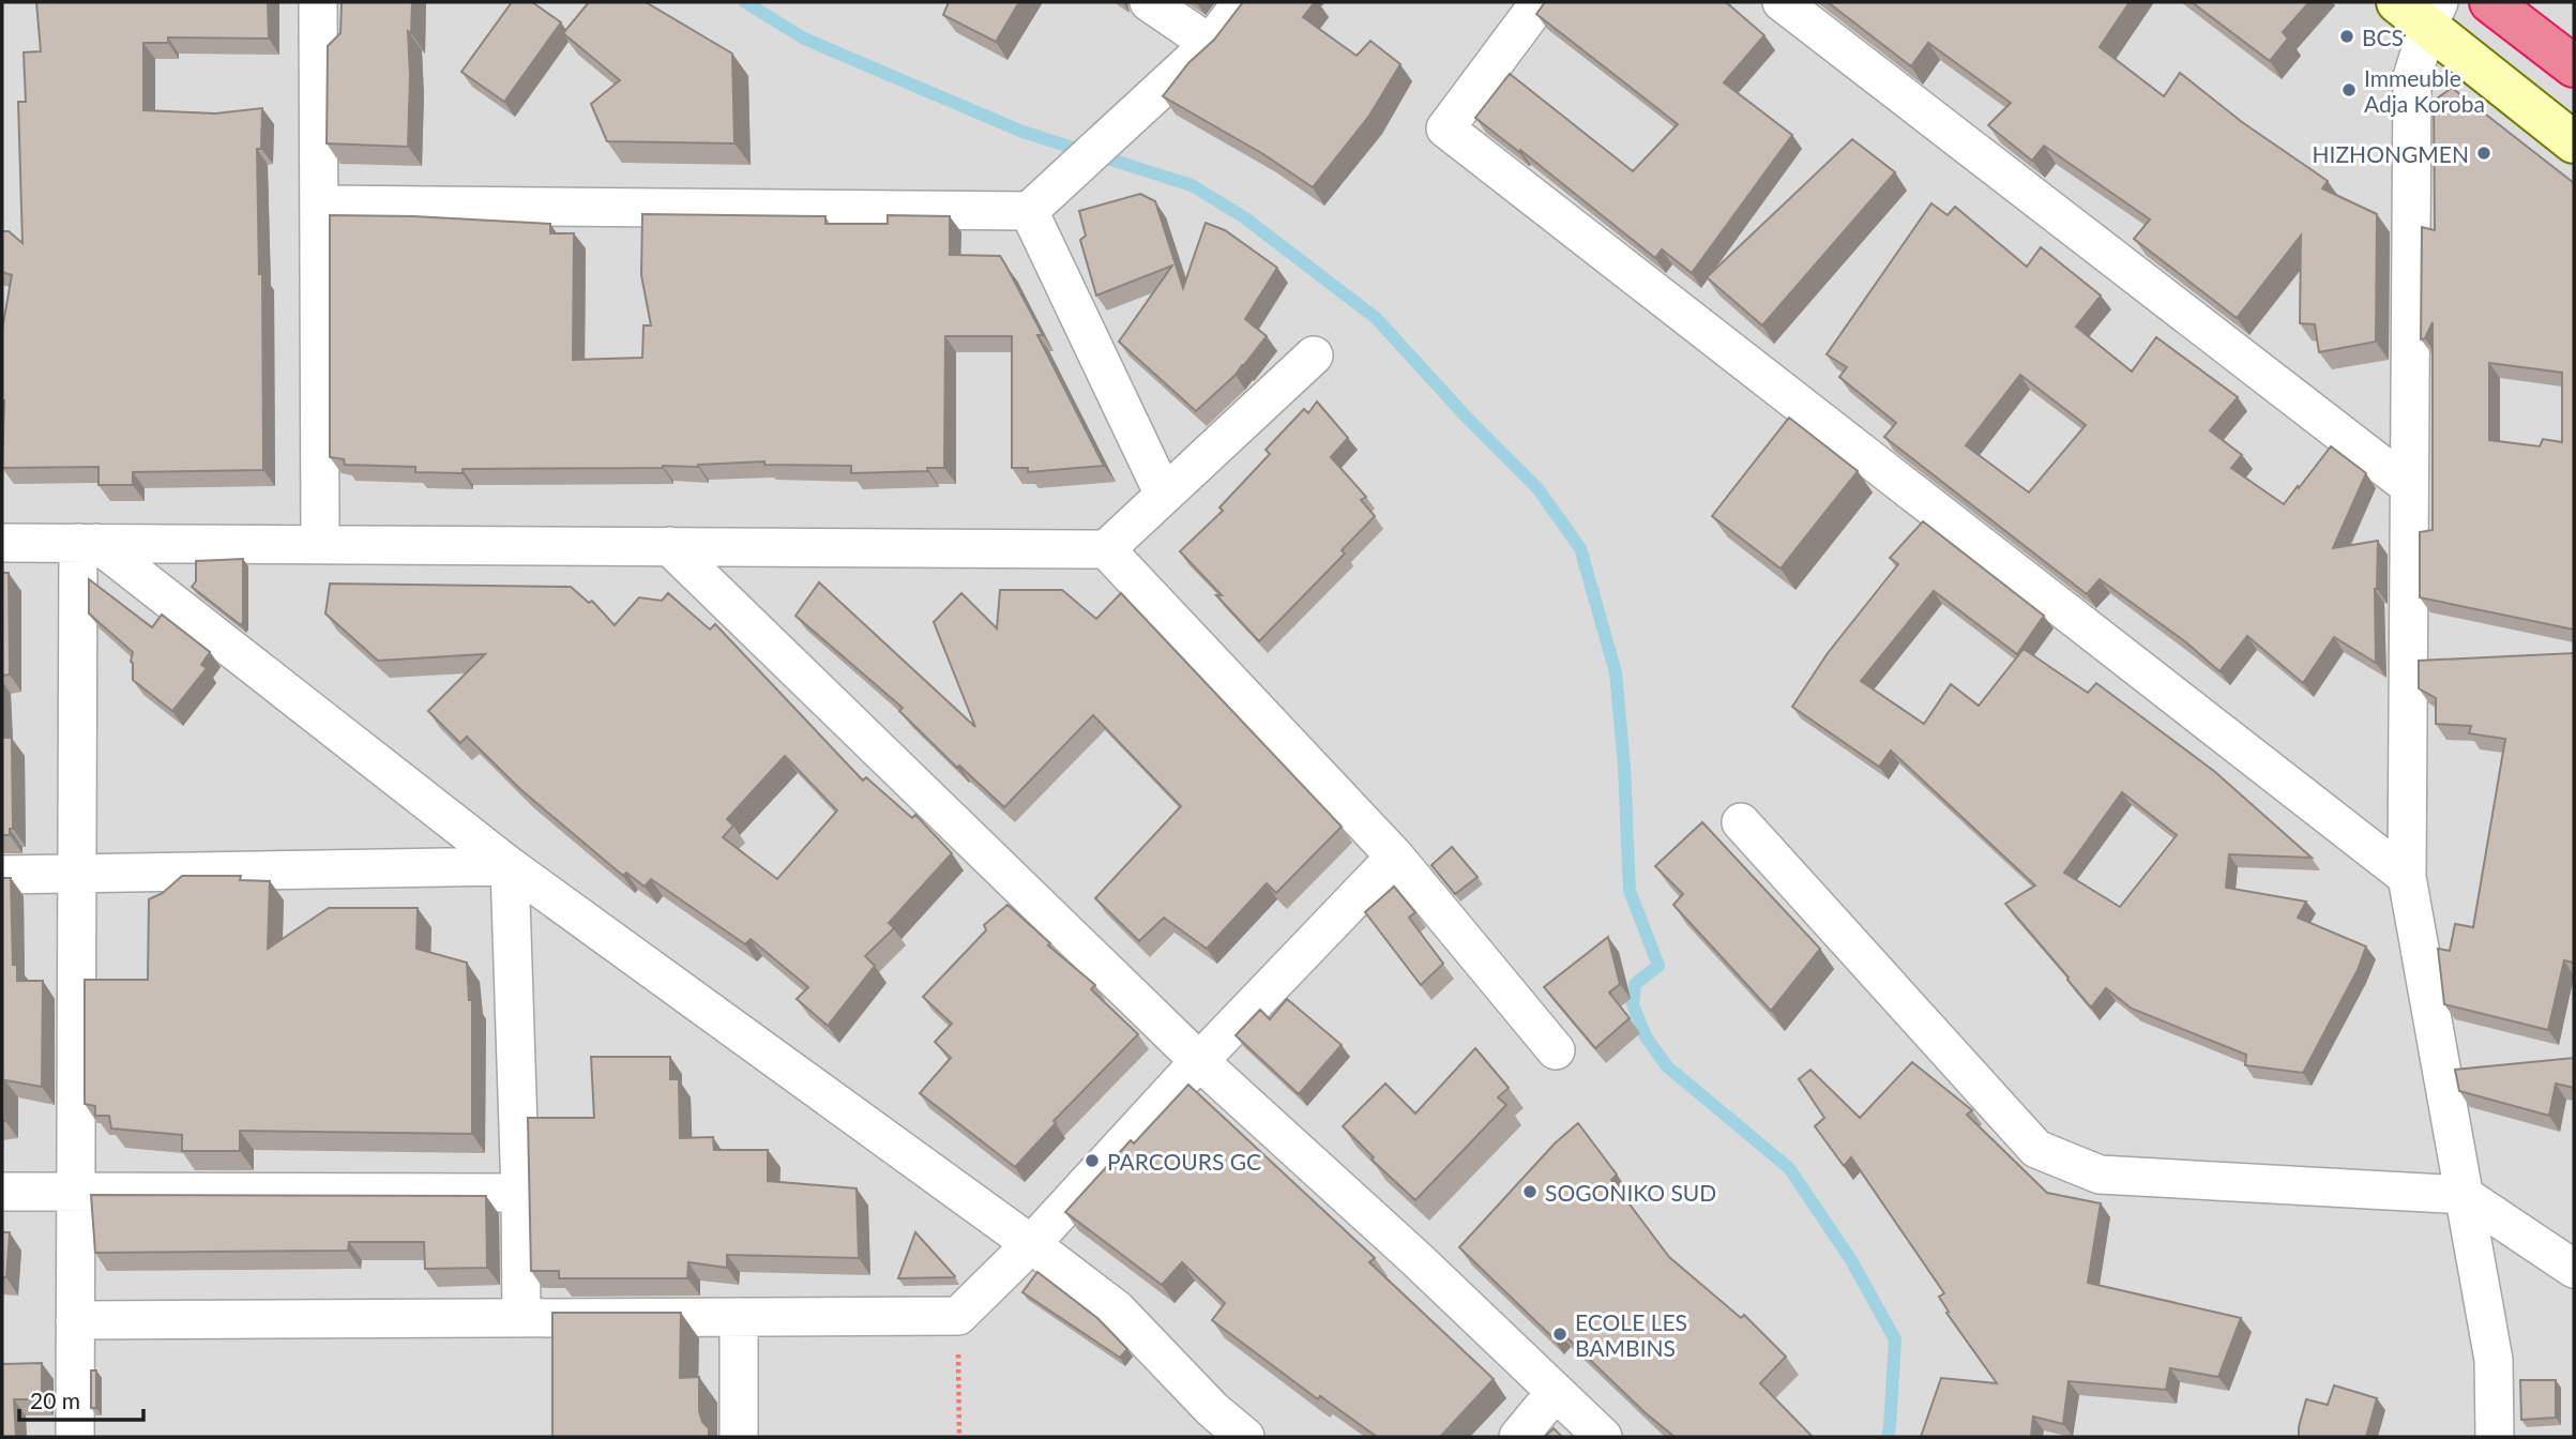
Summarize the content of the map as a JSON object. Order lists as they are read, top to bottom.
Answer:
{
  "places": [
    "BCS",
    "Immeuble Adja Koroba",
    "HIZHONGMEN",
    "PARCOURS GC",
    "SOGONIKO SUD",
    "ECOLE LES BAMBINS"
  ],
  "scale_bar": "20 m"
}
